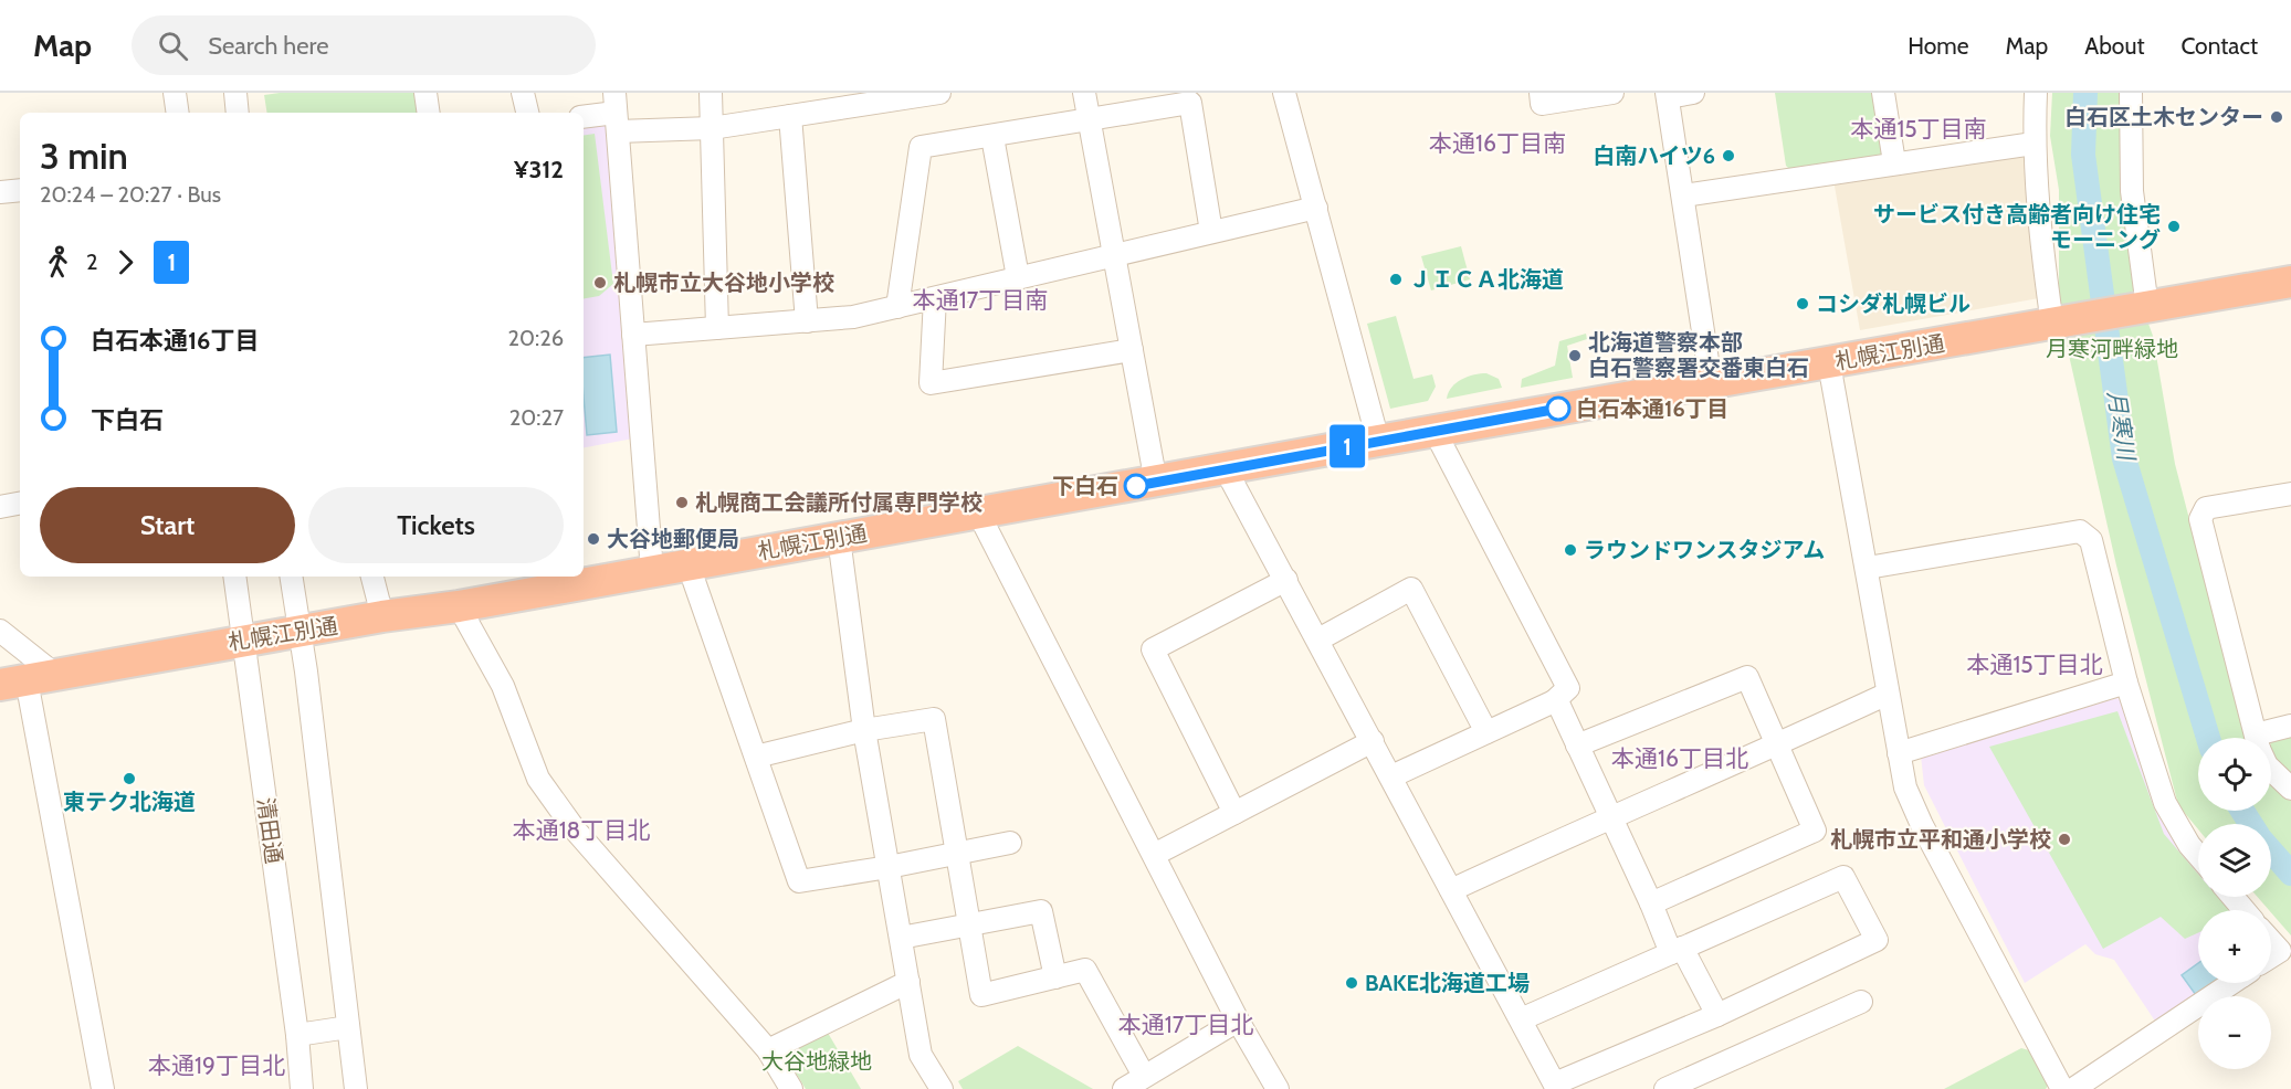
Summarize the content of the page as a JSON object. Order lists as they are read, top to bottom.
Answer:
{
  "streets": {
    "highway": ["札幌江別通"],
    "street": ["清田通"]
  },
  "crossings": [
    ["札幌江別通", "清田通"]
  ],
  "districts": [
    "本通15丁目南",
    "本通16丁目南",
    "本通17丁目南",
    "本通15丁目北",
    "本通16丁目北",
    "本通18丁目北",
    "本通17丁目北",
    "本通19丁目北"
  ],
  "water": ["月寒川"],
  "parks": ["月寒河畔緑地", "大谷地緑地"],
  "places": [
    "白石区土木センター",
    "白南ハイツ6",
    "サービス付き高齢者向け住宅 モーニング",
    "ＪＩＣＡ北海道",
    "札幌市立大谷地小学校",
    "コシダ札幌ビル",
    "北海道警察本部 白石警察署交番東白石",
    "白石本通16丁目",
    "下白石",
    "札幌商工会議所付属専門学校",
    "大谷地郵便局",
    "ラウンドワンスタジアム",
    "東テク北海道",
    "札幌市立平和通小学校",
    "BAKE北海道工場"
  ],
  "lines": ["bus line 1"],
  "page": {
    "header": "Map",
    "search": "Search here",
    "nav": [
      "Home",
      "Map",
      "About",
      "Contact"
    ],
    "on_map": "1",
    "heading": ["3 min", "20:24 – 20:27 · Bus", "¥312"],
    "legs": ["2", "1"],
    "list": [
      {
        "name": "白石本通16丁目",
        "value": "20:26"
      },
      {
        "name": "下白石",
        "value": "20:27"
      }
    ],
    "buttons": ["Start", "Tickets"],
    "map_buttons": ["+", "−"]
  }
}
